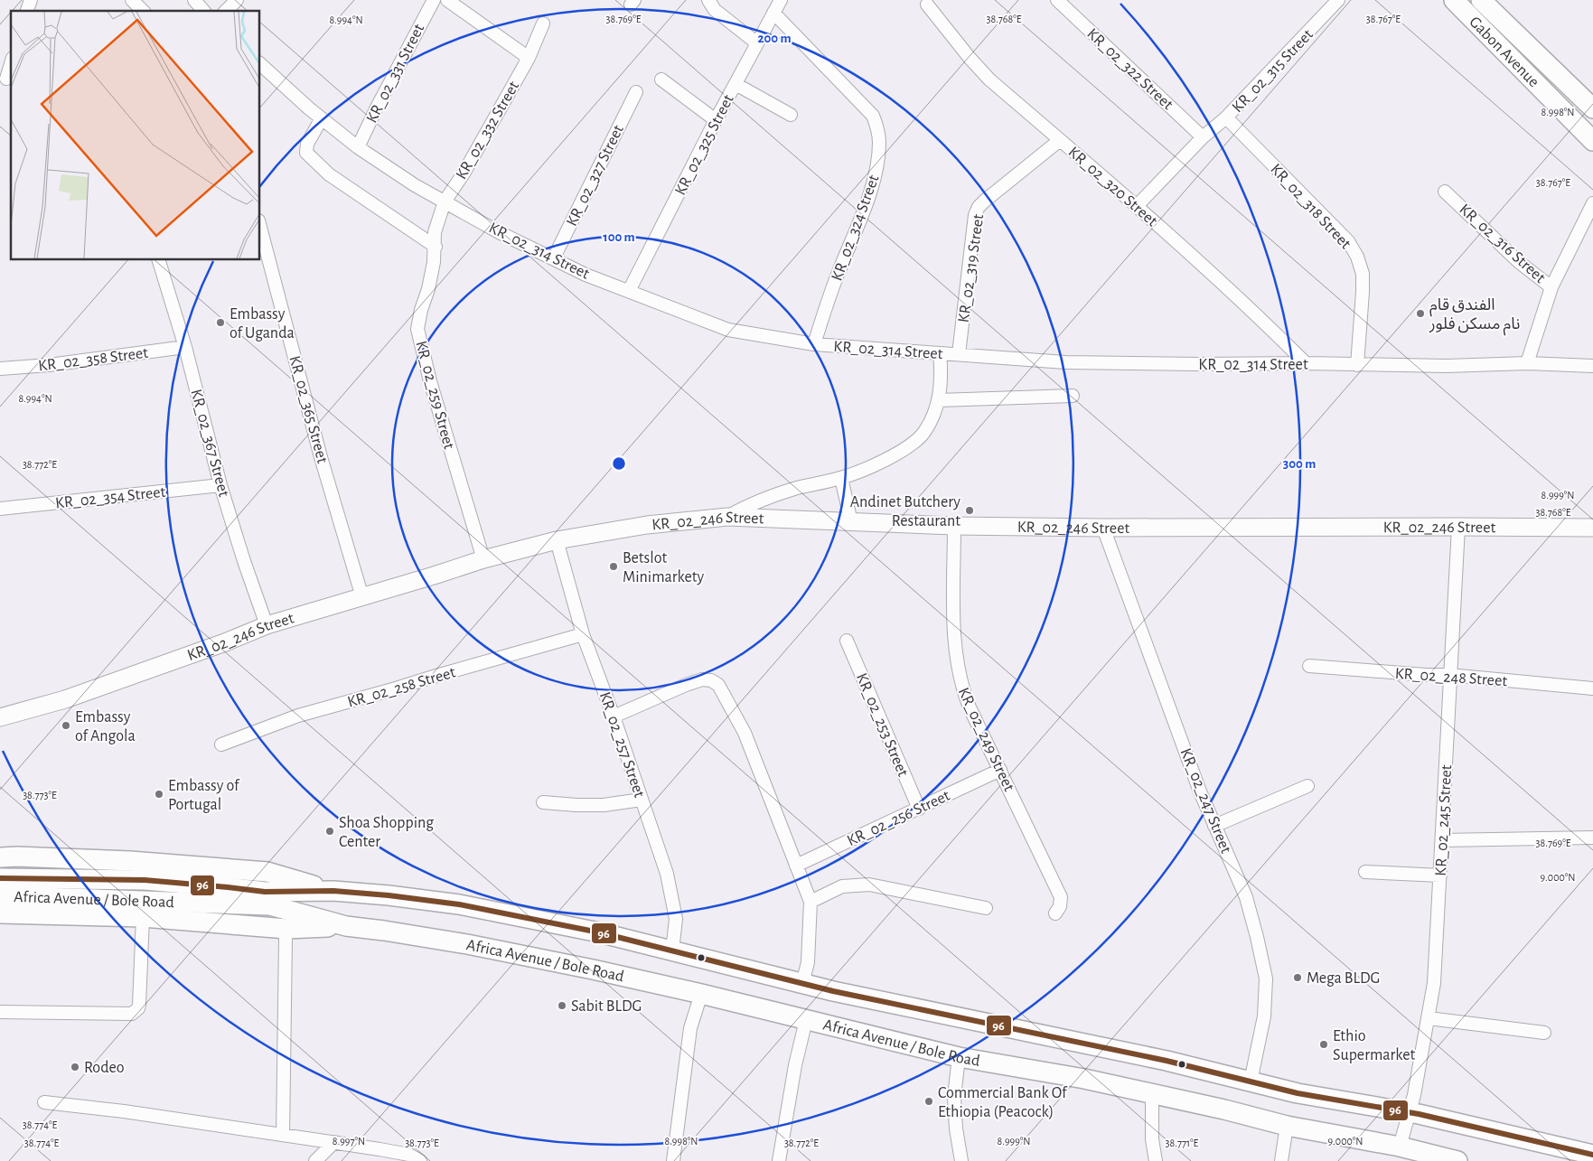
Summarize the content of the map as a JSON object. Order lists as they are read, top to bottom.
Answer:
{
  "streets": {
    "main road": ["Gabon Avenue", "Africa Avenue / Bole Road"],
    "street": [
      "KR_02_322 Street",
      "KR_02_315 Street",
      "KR_02_331 Street",
      "KR_02_332 Street",
      "KR_02_325 Street",
      "KR_02_327 Street",
      "KR_02_320 Street",
      "KR_02_318 Street",
      "KR_02_324 Street",
      "KR_02_316 Street",
      "KR_02_314 Street",
      "KR_02_319 Street",
      "KR_02_358 Street",
      "KR_02_259 Street",
      "KR_02_365 Street",
      "KR_02_367 Street",
      "KR_02_354 Street",
      "KR_02_246 Street",
      "KR_02_248 Street",
      "KR_02_258 Street",
      "KR_02_253 Street",
      "KR_02_249 Street",
      "KR_02_257 Street",
      "KR_02_247 Street",
      "KR_02_256 Street",
      "KR_02_245 Street"
    ]
  },
  "crossings": [
    ["KR_02_322 Street", "KR_02_315 Street"],
    ["KR_02_315 Street", "KR_02_320 Street"],
    ["KR_02_315 Street", "KR_02_318 Street"],
    ["KR_02_331 Street", "KR_02_314 Street"],
    ["KR_02_332 Street", "KR_02_314 Street"],
    ["KR_02_332 Street", "KR_02_259 Street"],
    ["KR_02_325 Street", "KR_02_324 Street"],
    ["KR_02_325 Street", "KR_02_314 Street"],
    ["KR_02_327 Street", "KR_02_314 Street"],
    ["KR_02_320 Street", "KR_02_314 Street"],
    ["KR_02_320 Street", "KR_02_319 Street"],
    ["KR_02_318 Street", "KR_02_314 Street"],
    ["KR_02_324 Street", "KR_02_314 Street"],
    ["KR_02_314 Street", "KR_02_319 Street"],
    ["KR_02_314 Street", "KR_02_259 Street"],
    ["KR_02_358 Street", "KR_02_367 Street"],
    ["KR_02_259 Street", "KR_02_246 Street"],
    ["KR_02_365 Street", "KR_02_246 Street"],
    ["KR_02_367 Street", "KR_02_354 Street"],
    ["KR_02_367 Street", "KR_02_246 Street"],
    ["KR_02_246 Street", "KR_02_249 Street"],
    ["KR_02_246 Street", "KR_02_257 Street"],
    ["KR_02_246 Street", "KR_02_247 Street"],
    ["KR_02_246 Street", "KR_02_245 Street"],
    ["KR_02_248 Street", "KR_02_245 Street"],
    ["KR_02_258 Street", "KR_02_257 Street"],
    ["KR_02_253 Street", "KR_02_256 Street"],
    ["KR_02_249 Street", "KR_02_256 Street"],
    ["KR_02_257 Street", "Africa Avenue / Bole Road"],
    ["KR_02_247 Street", "Africa Avenue / Bole Road"],
    ["KR_02_245 Street", "Africa Avenue / Bole Road"]
  ],
  "places": [
    "الفندق قام نام مسكن فلور",
    "Embassy of Uganda",
    "Andinet Butchery Restaurant",
    "Betslot Minimarkety",
    "Embassy of Angola",
    "Embassy of Portugal",
    "Shoa Shopping Center",
    "Mega BLDG",
    "Sabit BLDG",
    "Ethio Supermarket",
    "Rodeo",
    "Commercial Bank Of Ethiopia (Peacock)"
  ],
  "lines": ["transit line 96"],
  "coordinates": [
    "38.769°E",
    "38.768°E",
    "38.767°E",
    "8.994°N",
    "8.998°N",
    "38.772°E",
    "8.999°N",
    "38.773°E",
    "9.000°N",
    "38.774°E",
    "8.997°N",
    "38.771°E"
  ],
  "rings": ["200 m", "100 m", "300 m"]
}
